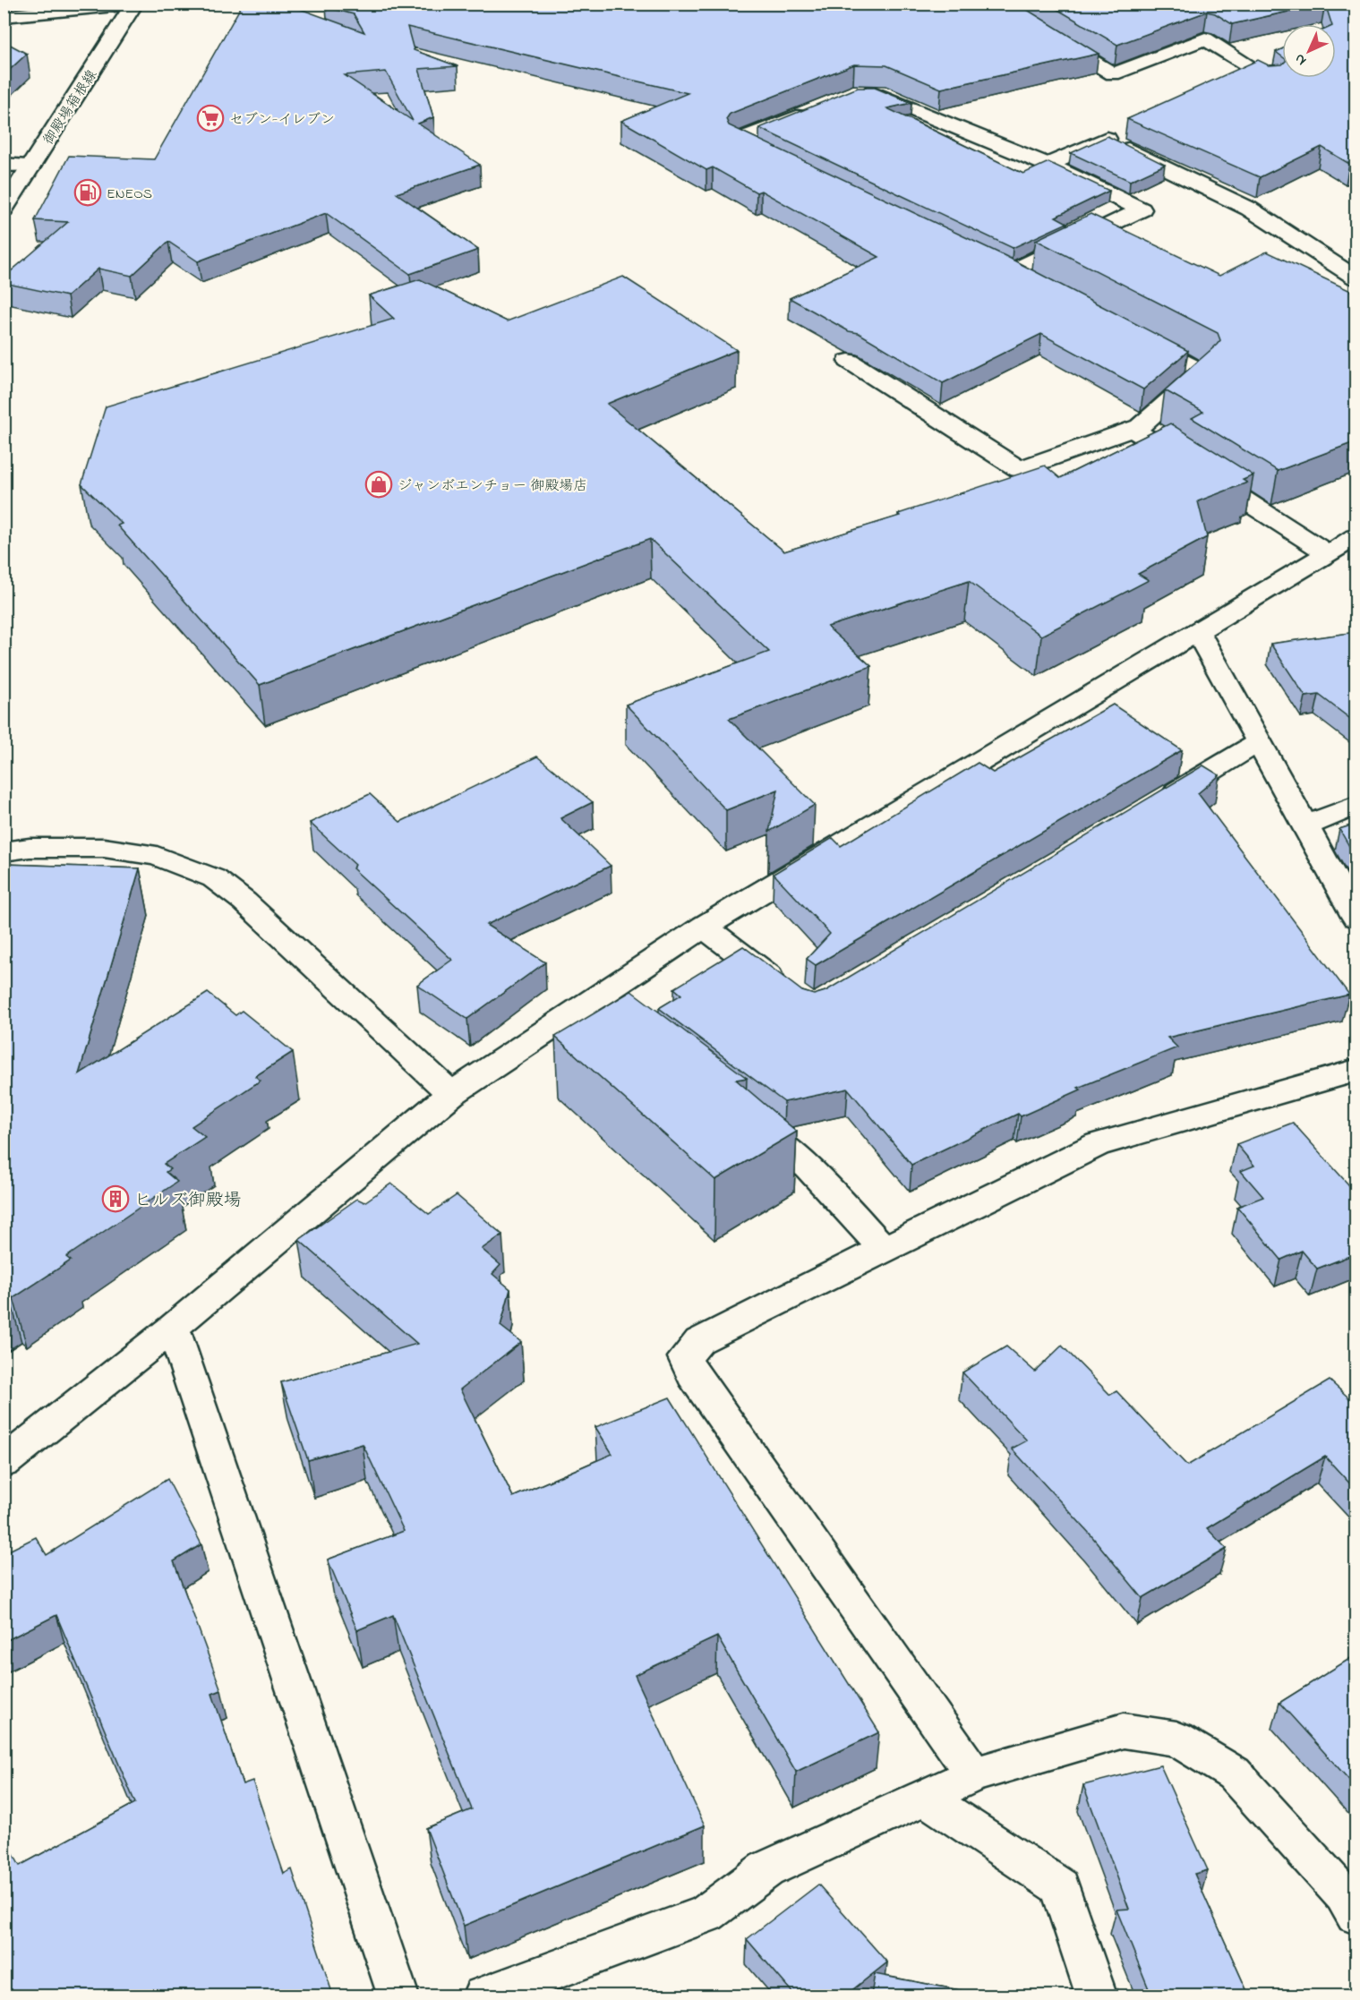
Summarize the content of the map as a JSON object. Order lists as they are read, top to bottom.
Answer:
{
  "streets": {
    "street": ["御殿場箱根線"]
  },
  "places": {
    "supermarket": ["セブン-イレブン"],
    "fuel station": ["ENEOS"],
    "shop": ["ジャンボエンチョー 御殿場店"],
    "building": ["ヒルズ御殿場"]
  },
  "north": "bottom left"
}
